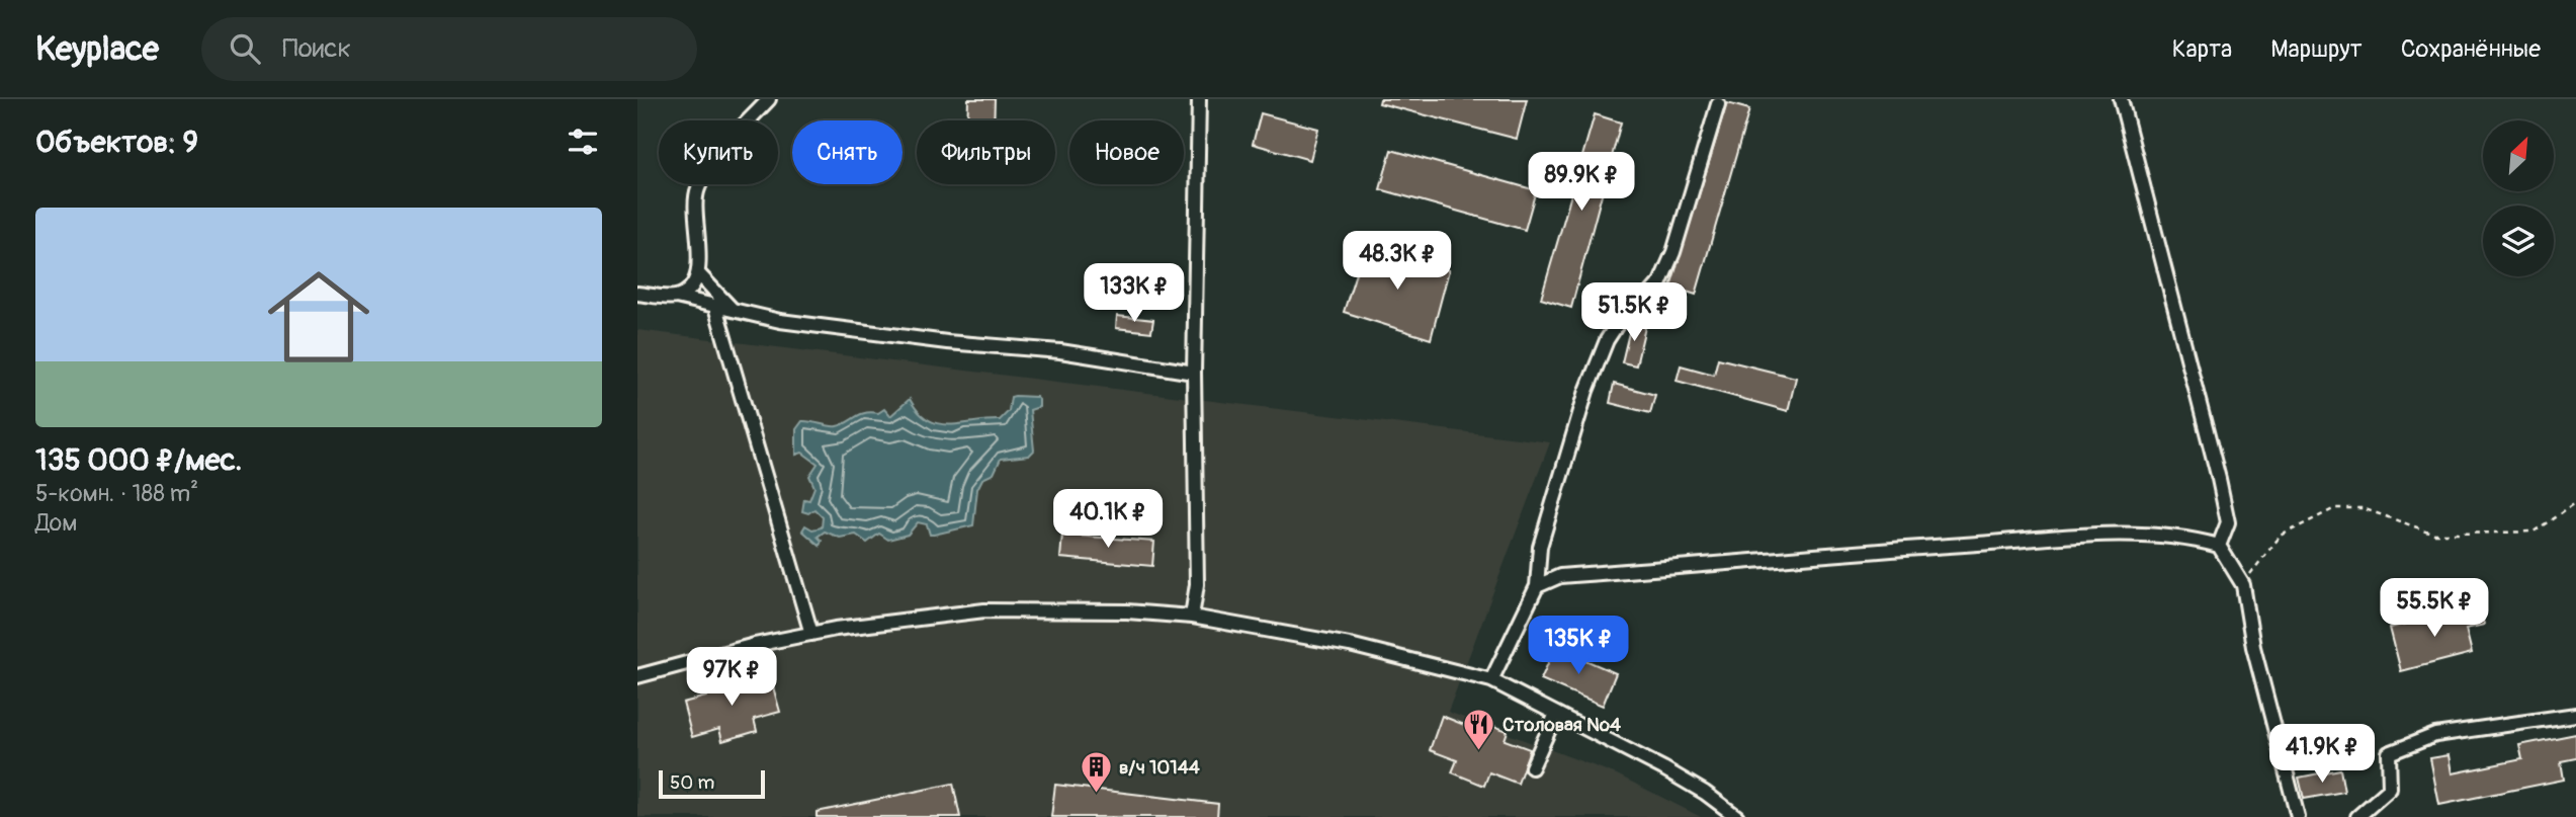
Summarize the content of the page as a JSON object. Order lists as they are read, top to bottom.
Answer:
{
  "places": {
    "restaurant": ["Столовая №4"],
    "building": ["в/ч 10144"]
  },
  "scale_bar": "50 m",
  "north": "top right",
  "page": {
    "header": "Keyplace",
    "search": "Поиск",
    "nav": ["Карта", "Маршрут", "Сохранённые"],
    "heading": "Объектов: 9",
    "chip": [
      "Купить",
      "Снять",
      "Фильтры",
      "Новое"
    ],
    "price": [
      "89.9K ₽",
      "48.3K ₽",
      "133K ₽",
      "51.5K ₽",
      "40.1K ₽",
      "55.5K ₽",
      "135K ₽",
      "97K ₽",
      "41.9K ₽"
    ],
    "list": [
      {
        "name": "135 000 ₽/мес.",
        "note": "5-комн. · 188 m² · Дом"
      }
    ],
    "scale": "50 m"
  }
}
